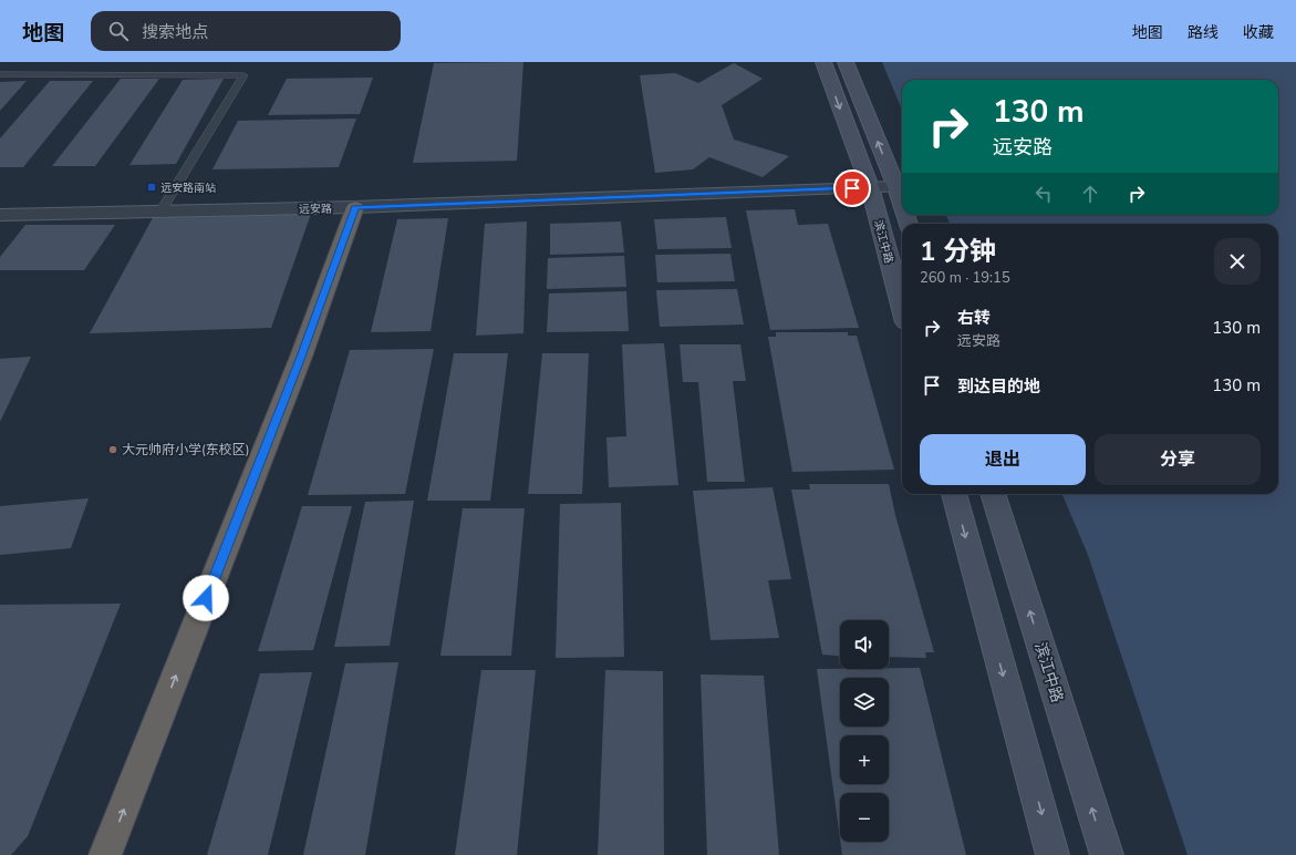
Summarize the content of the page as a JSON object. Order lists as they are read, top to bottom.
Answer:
{
  "streets": {
    "main road": ["滨江中路"],
    "street": ["远安路"]
  },
  "crossings": [
    ["远安路", "滨江中路"]
  ],
  "places": {
    "transit": ["远安路南站"],
    "other": ["大元帅府小学(东校区)"]
  },
  "page": {
    "header": "地图",
    "search": "搜索地点",
    "nav": ["地图", "路线", "收藏"],
    "turn": ["130 m", "远安路"],
    "heading": ["1 分钟", "260 m · 19:15"],
    "list": [
      {
        "name": "右转",
        "note": "远安路",
        "value": "130 m"
      },
      {
        "name": "到达目的地",
        "value": "130 m"
      }
    ],
    "buttons": ["退出", "分享"],
    "map_buttons": ["+", "−"]
  }
}
